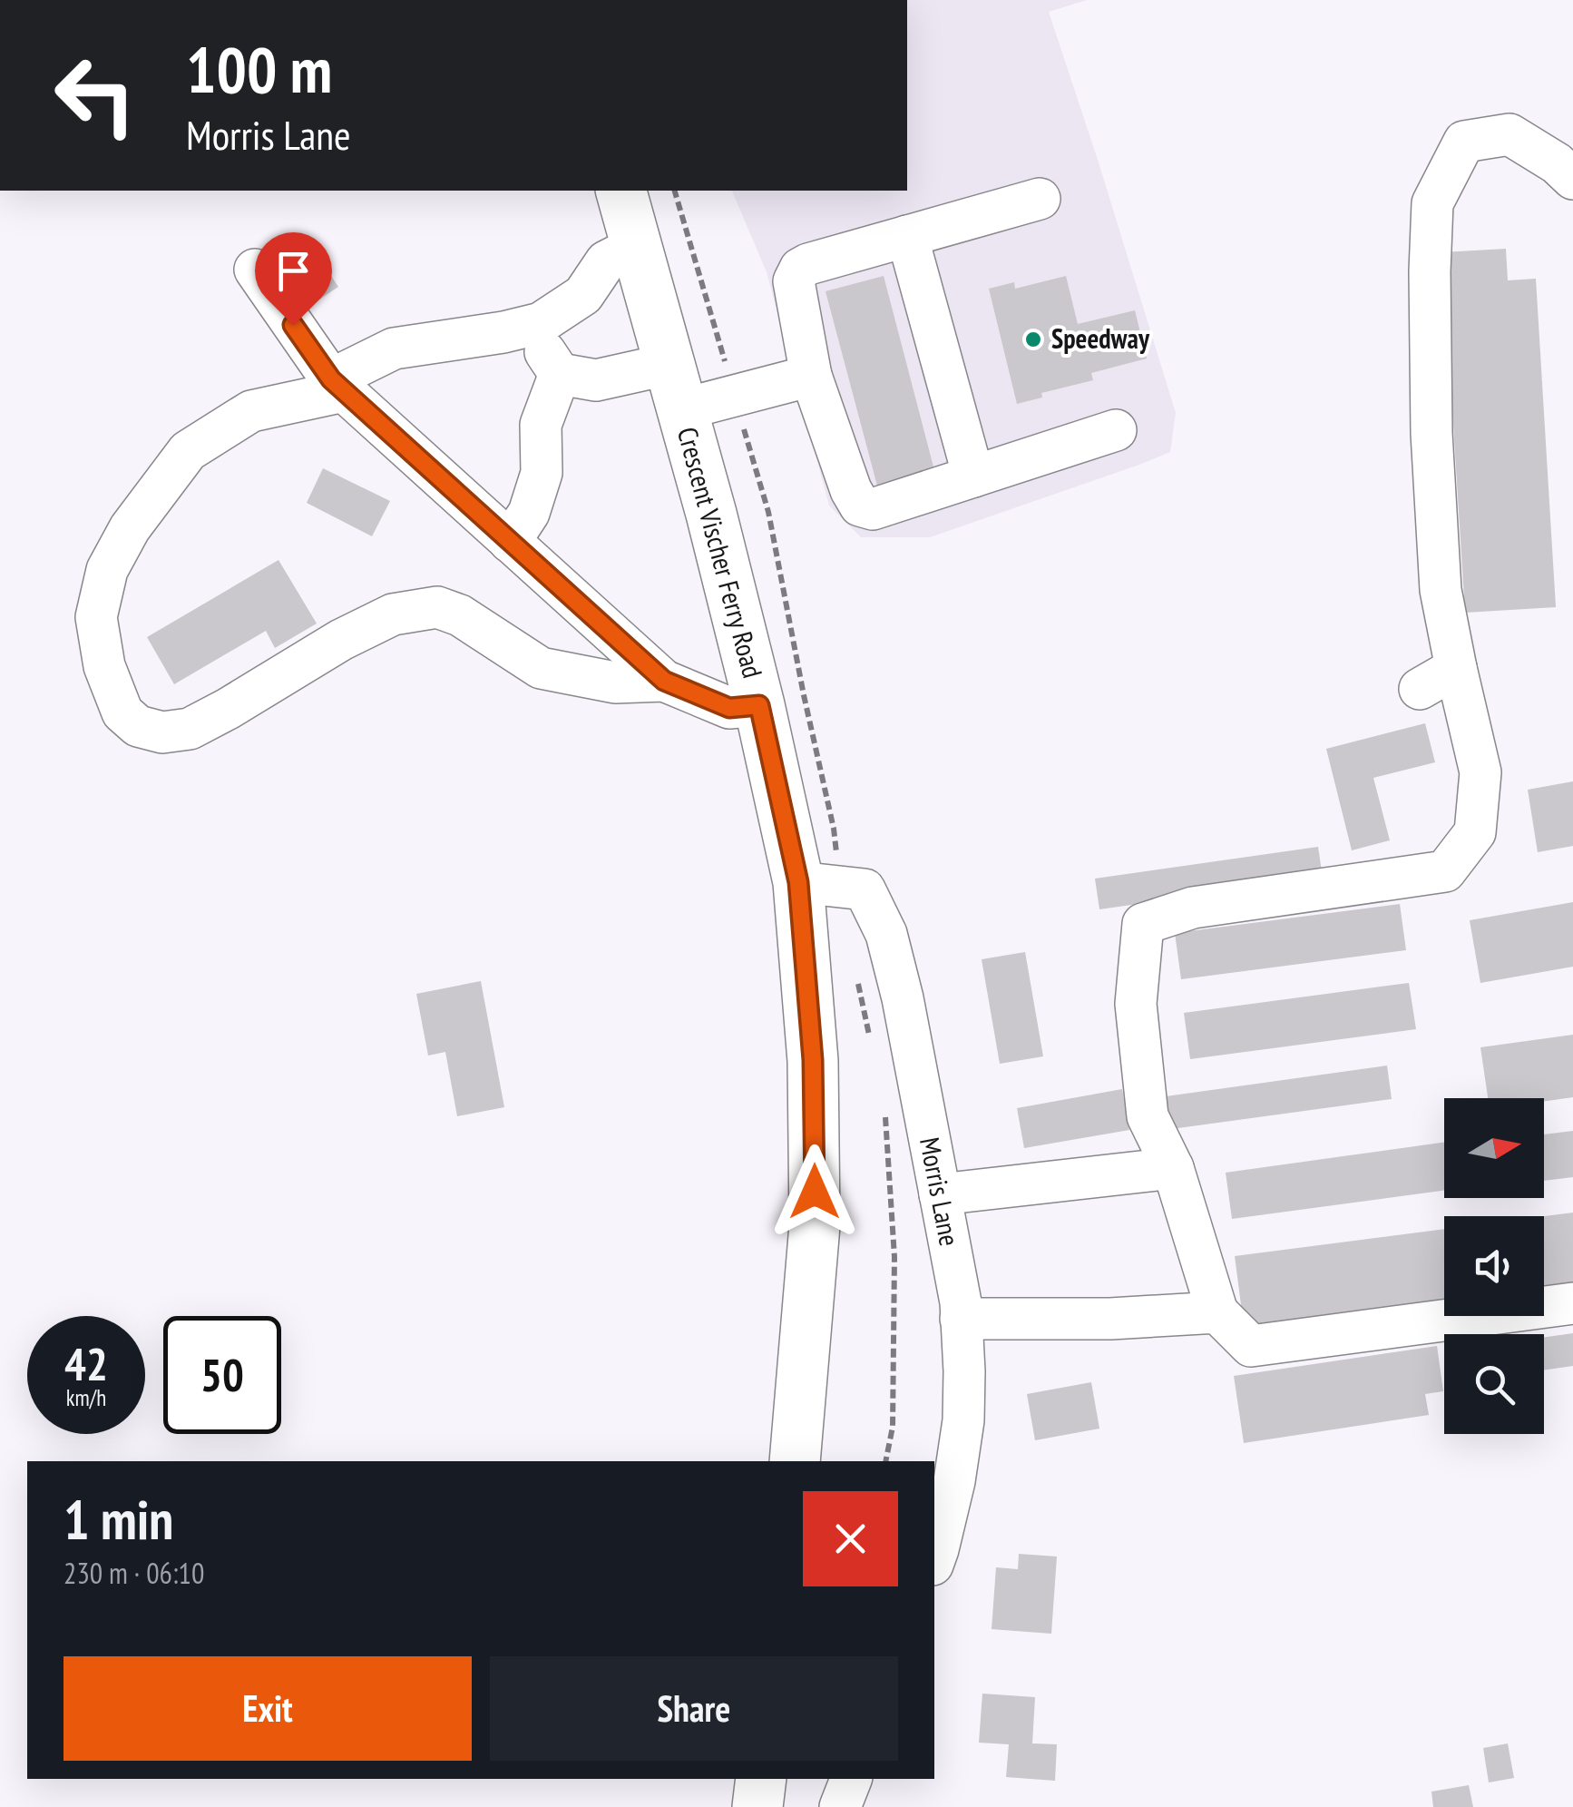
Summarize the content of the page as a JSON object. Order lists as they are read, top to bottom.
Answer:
{
  "streets": {
    "main road": ["Crescent Vischer Ferry Road"],
    "street": ["Morris Lane"]
  },
  "crossings": [
    ["Crescent Vischer Ferry Road", "Morris Lane"]
  ],
  "places": ["Speedway"],
  "north": "right",
  "page": {
    "turn": ["100 m", "Morris Lane"],
    "speed": "42 km/h",
    "limit": "50",
    "heading": ["1 min", "230 m · 06:10"],
    "buttons": ["Exit", "Share"]
  }
}
